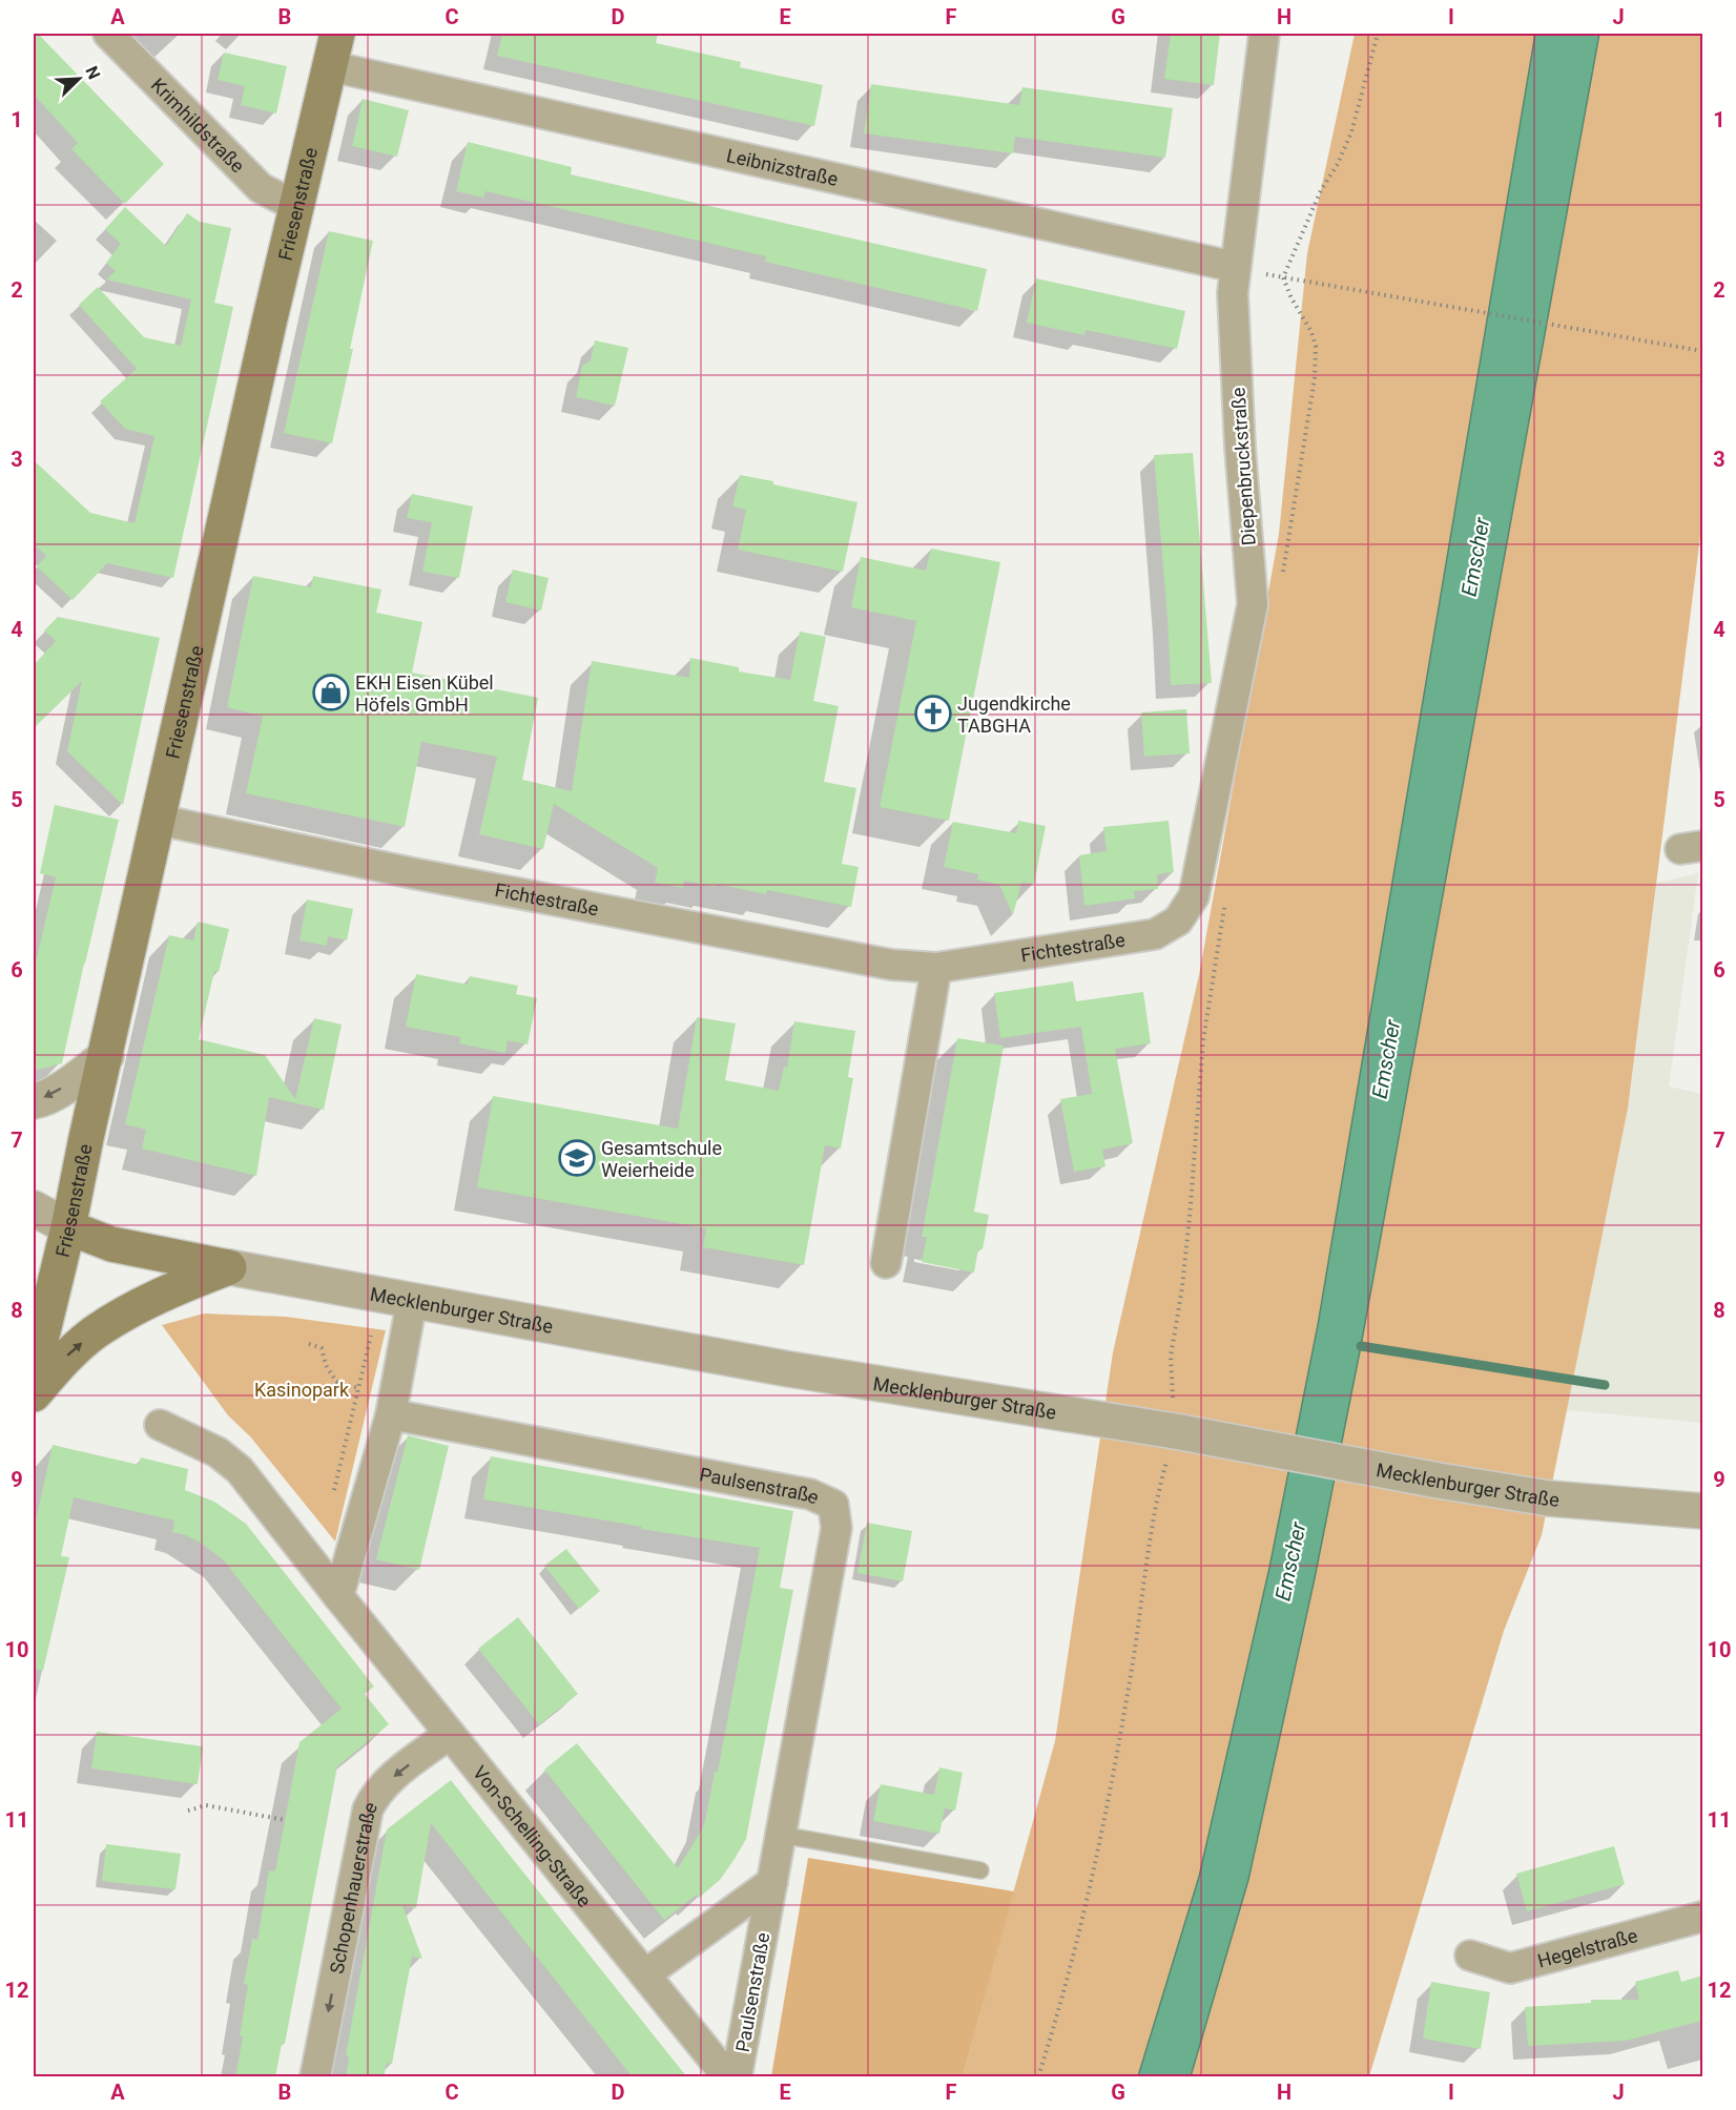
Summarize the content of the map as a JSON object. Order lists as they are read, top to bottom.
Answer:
{
  "streets": {
    "main road": ["Friesenstraße", "Mecklenburger Straße"],
    "street": [
      "Krimhildstraße",
      "Leibnizstraße",
      "Diepenbruckstraße",
      "Fichtestraße",
      "Paulsenstraße",
      "Von-Schelling-Straße",
      "Schopenhauerstraße",
      "Hegelstraße"
    ]
  },
  "crossings": [
    ["Krimhildstraße", "Friesenstraße"],
    ["Leibnizstraße", "Friesenstraße"],
    ["Leibnizstraße", "Diepenbruckstraße"],
    ["Friesenstraße", "Fichtestraße"],
    ["Friesenstraße", "Mecklenburger Straße"],
    ["Diepenbruckstraße", "Fichtestraße"],
    ["Von-Schelling-Straße", "Schopenhauerstraße"]
  ],
  "one_way": ["Schopenhauerstraße"],
  "water": ["Emscher"],
  "parks": ["Kasinopark"],
  "places": {
    "shop": ["EKH Eisen Kübel Höfels GmbH"],
    "church": ["Jugendkirche TABGHA"],
    "school or university": ["Gesamtschule Weierheide"]
  },
  "north": "top right",
  "grid": {
    "columns": [
      "A",
      "B",
      "C",
      "D",
      "E",
      "F",
      "G",
      "H",
      "I",
      "J"
    ],
    "rows": [
      "1",
      "2",
      "3",
      "4",
      "5",
      "6",
      "7",
      "8",
      "9",
      "10",
      "11",
      "12"
    ]
  }
}
